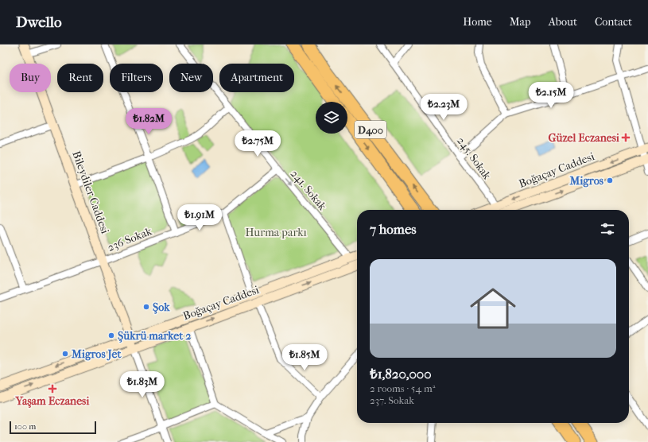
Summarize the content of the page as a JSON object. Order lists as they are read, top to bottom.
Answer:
{
  "streets": {
    "highway": ["D400"],
    "main road": ["Boğaçay Caddesi", "Bileydiler Caddesi"],
    "street": ["245. Sokak", "241. Sokak", "236 Sokak"]
  },
  "crossings": [
    ["Boğaçay Caddesi", "241. Sokak"],
    ["Boğaçay Caddesi", "Bileydiler Caddesi"],
    ["241. Sokak", "236 Sokak"],
    ["Bileydiler Caddesi", "236 Sokak"]
  ],
  "one_way": ["241. Sokak"],
  "parks": ["Hurma parkı"],
  "places": {
    "health": ["Güzel Eczanesi", "Yaşam Eczanesi"],
    "other": [
      "Migros",
      "Şok",
      "Şükrü market 2",
      "Migros Jet"
    ]
  },
  "scale_bar": "100 m",
  "page": {
    "header": "Dwello",
    "nav": [
      "Home",
      "Map",
      "About",
      "Contact"
    ],
    "chip": [
      "Buy",
      "Rent",
      "Filters",
      "New",
      "Apartment"
    ],
    "price": [
      "₺2.15M",
      "₺2.23M",
      "₺1.82M",
      "₺2.75M",
      "₺1.91M",
      "₺1.85M",
      "₺1.83M"
    ],
    "heading": "7 homes",
    "list": [
      {
        "name": "₺1,820,000",
        "note": "2 rooms · 54 m² · 237. Sokak"
      }
    ],
    "scale": "100 m"
  }
}
